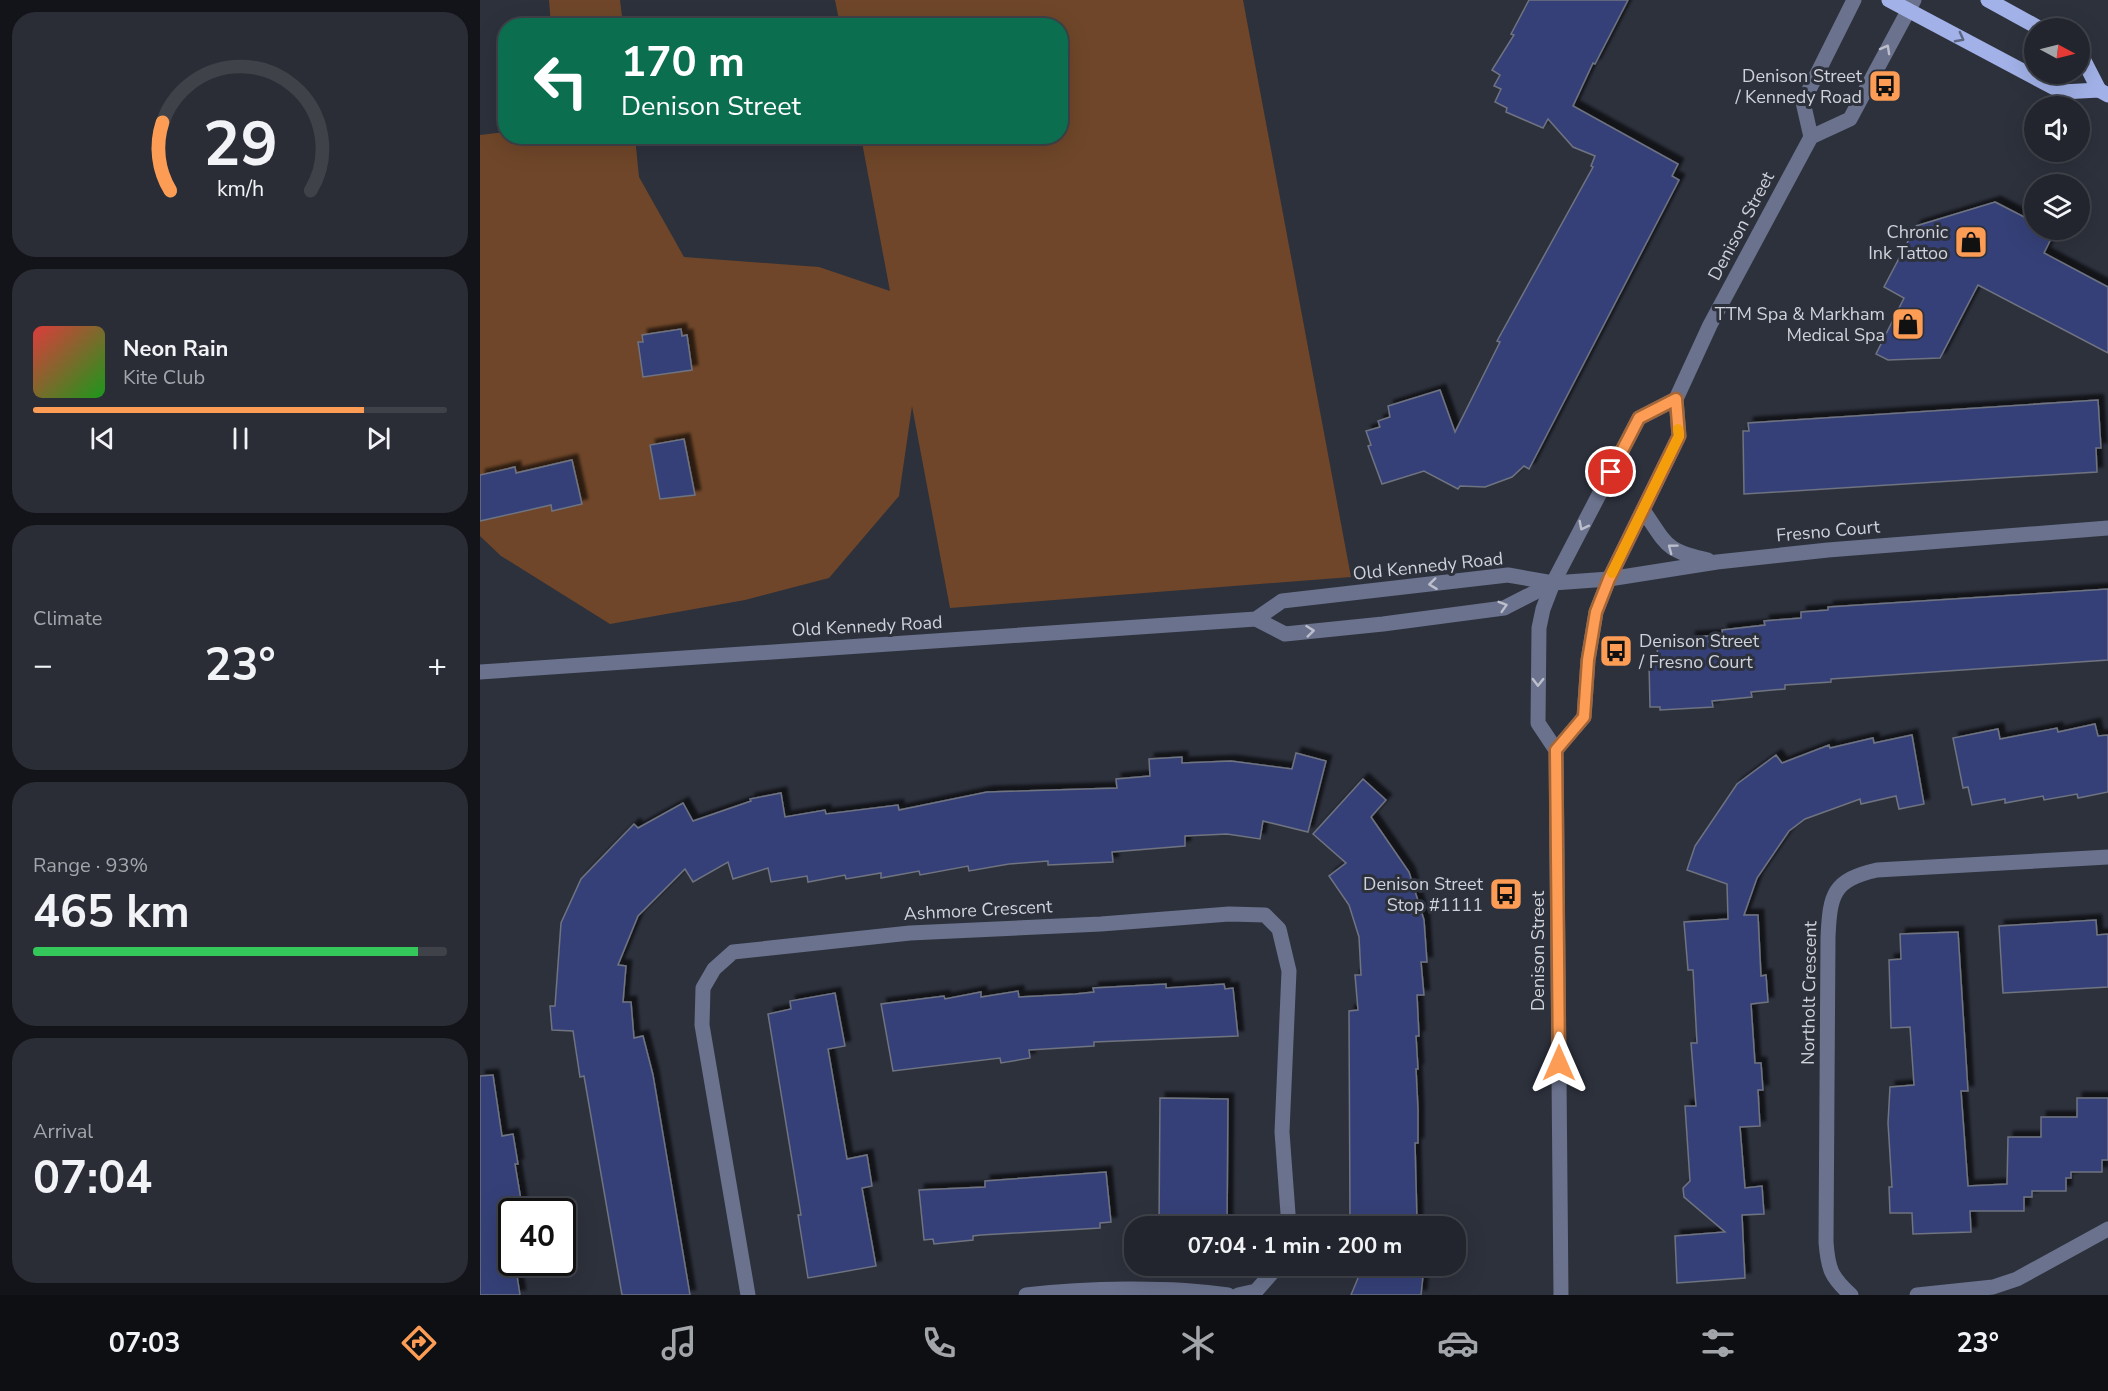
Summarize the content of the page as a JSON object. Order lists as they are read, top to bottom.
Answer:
{
  "streets": {
    "street": [
      "Denison Street",
      "Fresno Court",
      "Old Kennedy Road",
      "Ashmore Crescent",
      "Northolt Crescent"
    ]
  },
  "crossings": [
    ["Denison Street", "Fresno Court"],
    ["Fresno Court", "Old Kennedy Road"]
  ],
  "places": {
    "bus stop": ["Denison Street / Kennedy Road", "Denison Street / Fresno Court", "Denison Street Stop #1111"],
    "shop": ["Chronic Ink Tattoo", "TTM Spa & Markham Medical Spa"]
  },
  "north": "right",
  "page": {
    "turn": ["170 m", "Denison Street"],
    "song": ["Neon Rain", "Kite Club"],
    "tile": [
      "Climate",
      ["Range · 93%", "465 km"],
      ["Arrival", "07:04"]
    ],
    "heat": ["−", "23°", "+"],
    "limit": "40",
    "trip": "07:04 · 1 min · 200 m",
    "tabs": ["07:03", "23°"],
    "gauge": ["29", "km/h"]
  }
}
